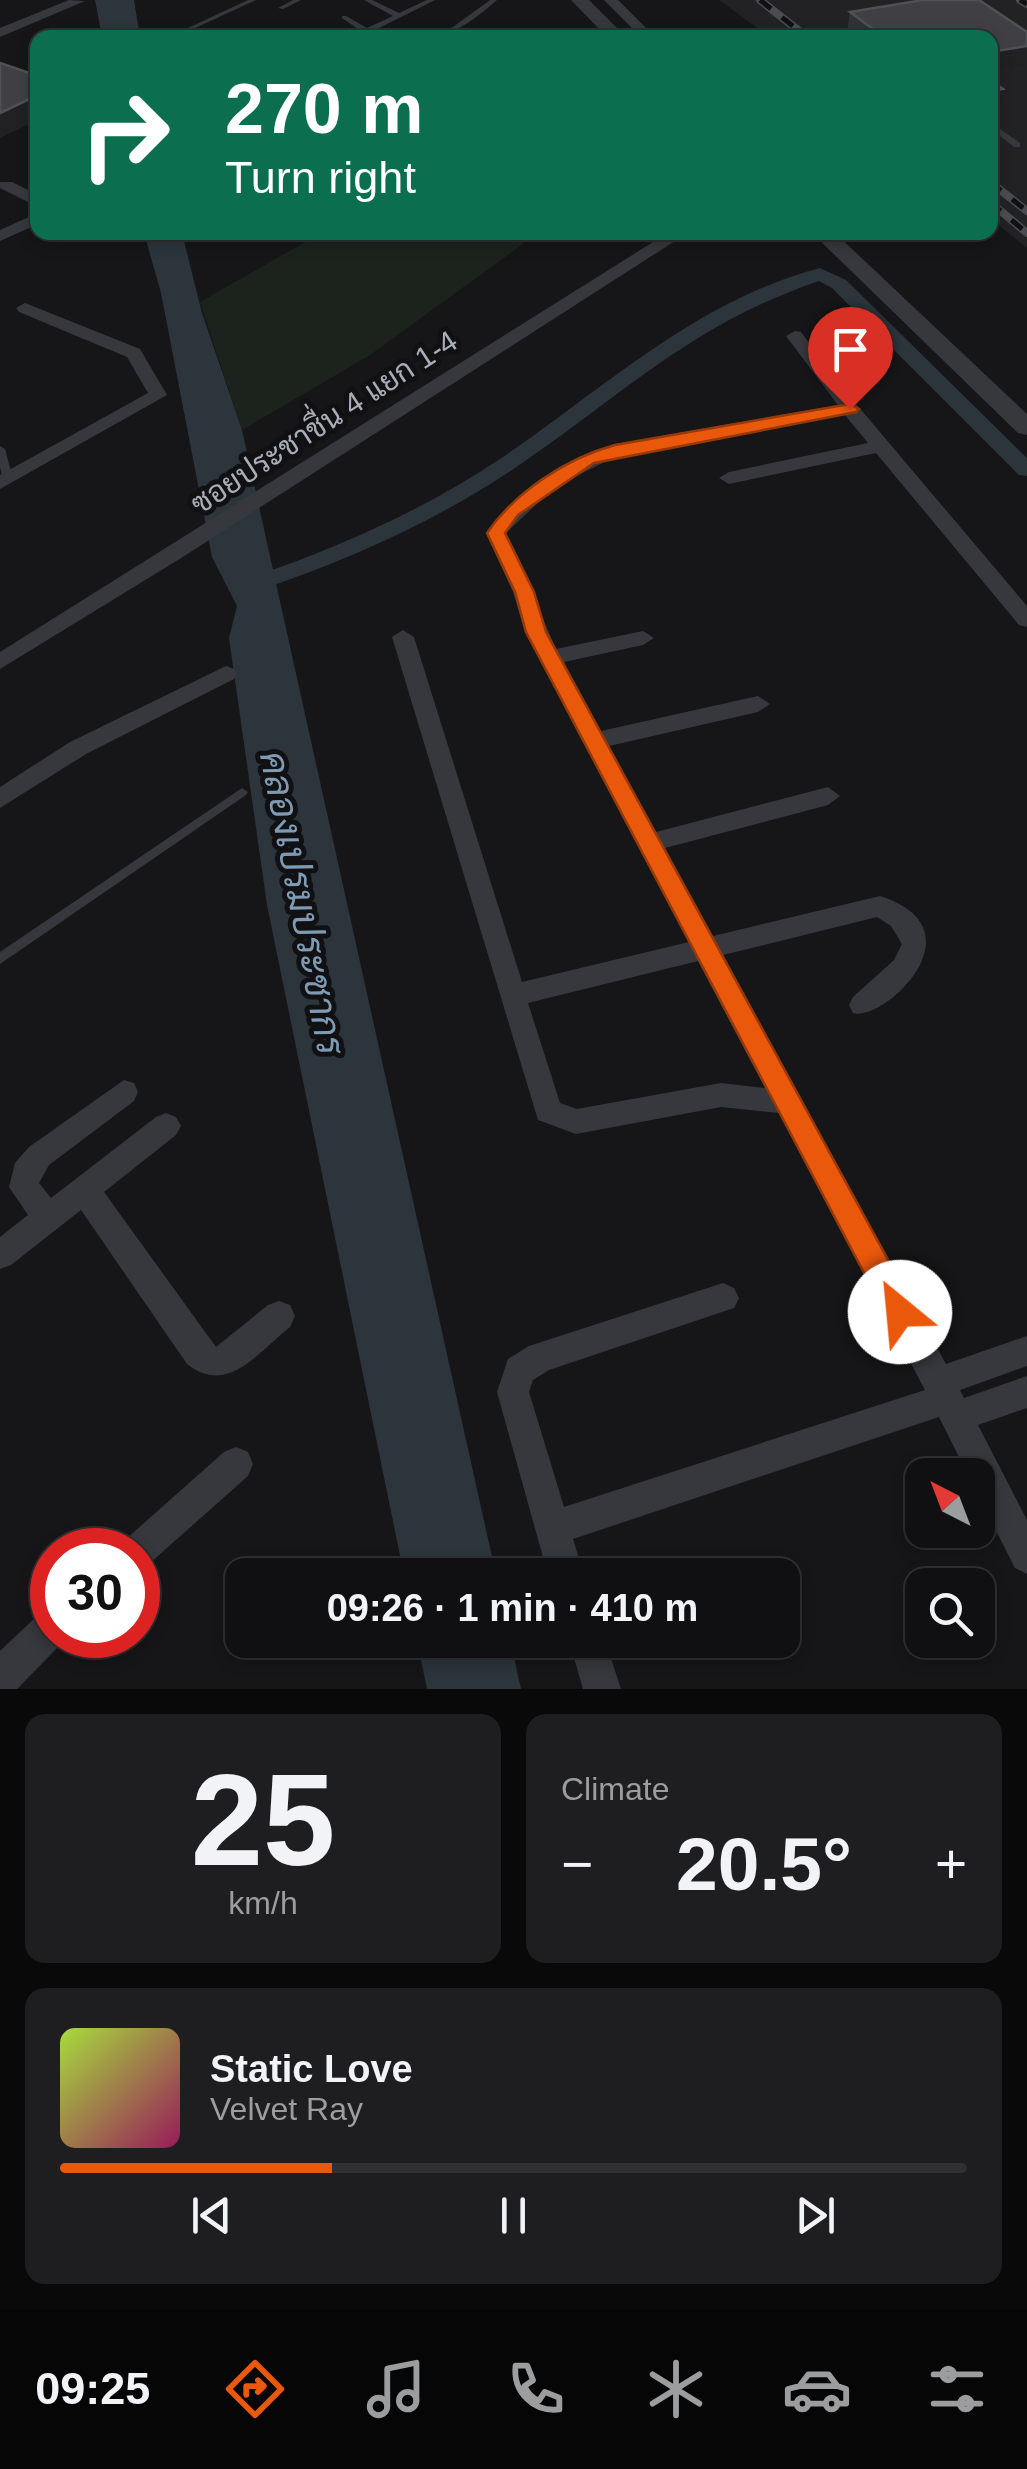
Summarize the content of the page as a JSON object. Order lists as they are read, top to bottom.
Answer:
{
  "streets": {
    "street": ["ซอยประชาชื่น 4 แยก 1-4"]
  },
  "water": ["คลองเปรมประชากร"],
  "north": "top left",
  "page": {
    "turn": ["270 m", "Turn right"],
    "limit": "30",
    "trip": "09:26 · 1 min · 410 m",
    "tile": [
      ["25", "km/h"],
      "Climate"
    ],
    "heat": ["−", "20.5°", "+"],
    "song": ["Static Love", "Velvet Ray"],
    "tabs": "09:25"
  }
}
